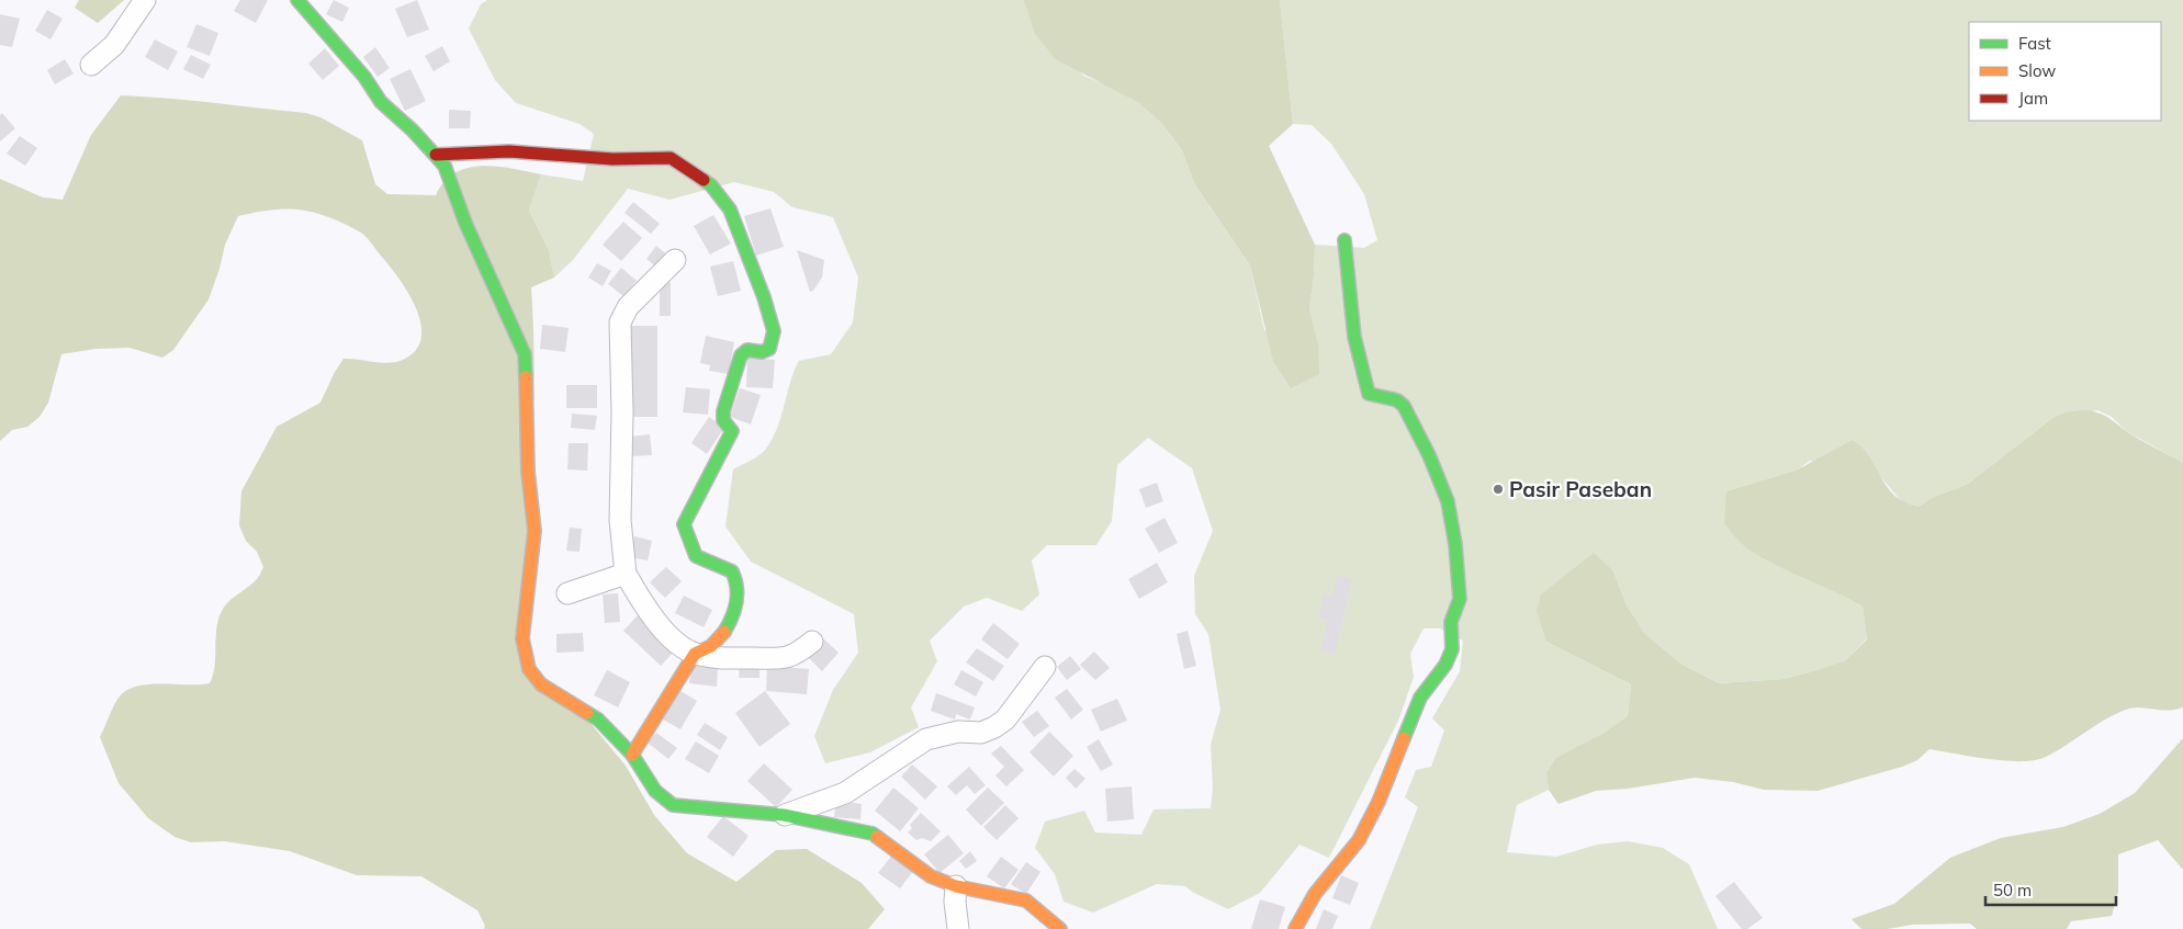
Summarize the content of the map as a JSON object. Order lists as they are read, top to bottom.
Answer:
{
  "places": ["Pasir Paseban"],
  "legend": ["Fast", "Slow", "Jam"],
  "scale_bar": "50 m"
}
